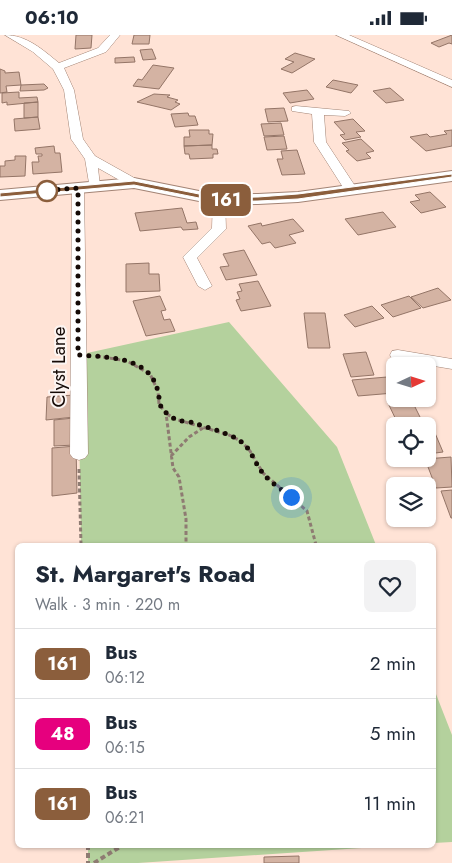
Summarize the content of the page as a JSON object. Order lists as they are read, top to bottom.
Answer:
{
  "streets": {
    "street": ["Clyst Lane"]
  },
  "lines": ["bus line 161"],
  "north": "right",
  "page": {
    "status": "06:10",
    "on_map": "161",
    "heading": ["St. Margaret's Road", "Walk · 3 min · 220 m"],
    "list": [
      {
        "mark": "161",
        "name": "Bus",
        "note": "06:12",
        "value": "2 min"
      },
      {
        "mark": "48",
        "name": "Bus",
        "note": "06:15",
        "value": "5 min"
      },
      {
        "mark": "161",
        "name": "Bus",
        "note": "06:21",
        "value": "11 min"
      }
    ]
  }
}
